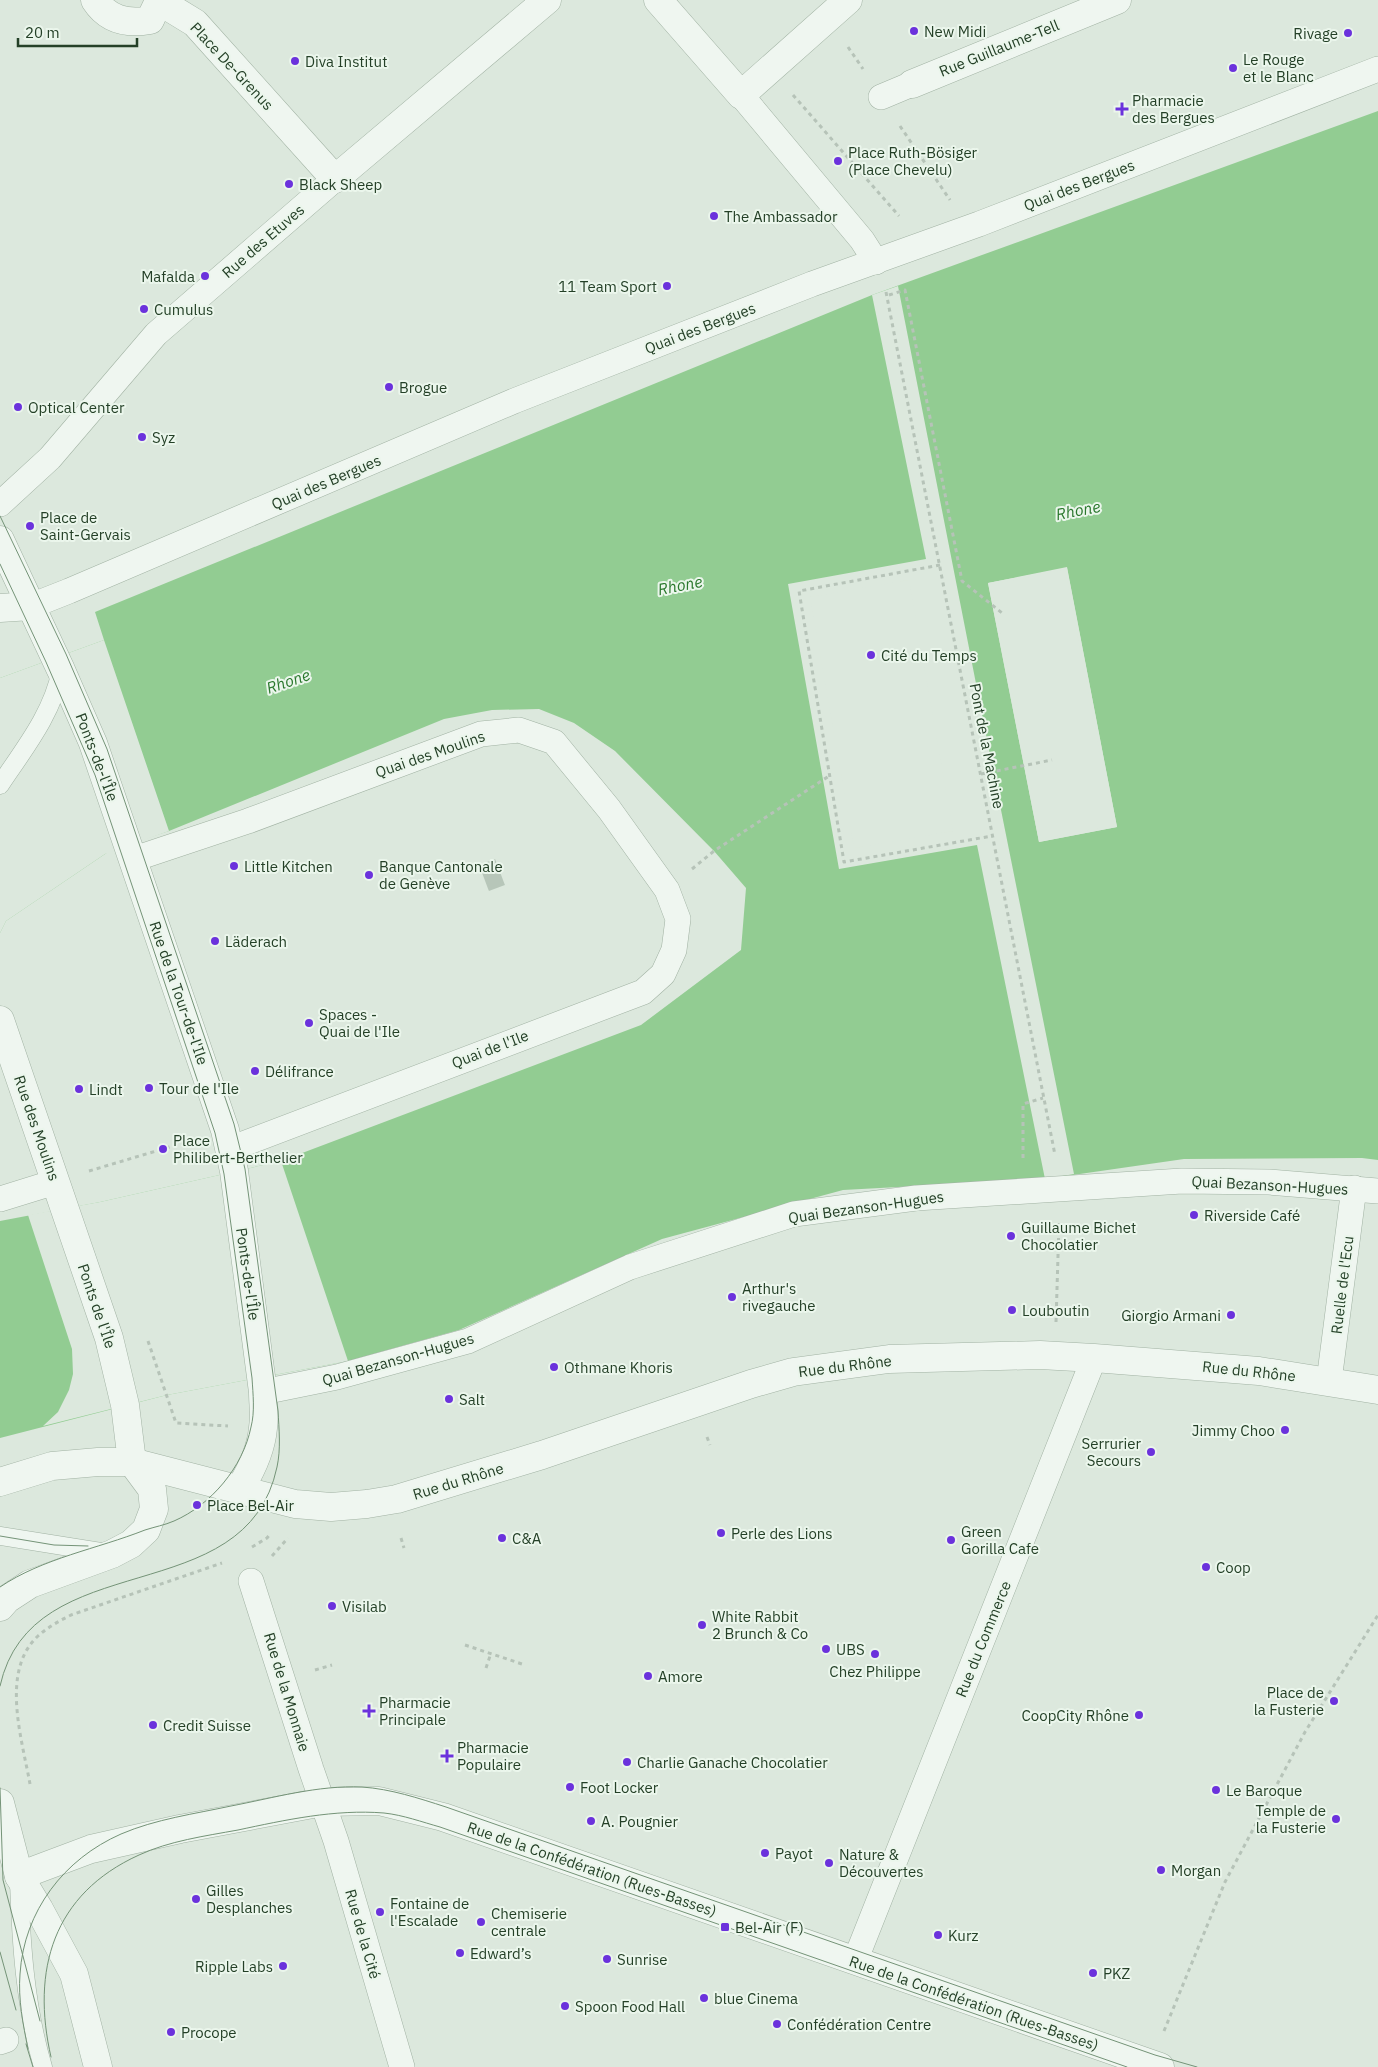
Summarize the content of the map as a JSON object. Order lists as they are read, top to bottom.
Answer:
{
  "streets": {
    "street": [
      "Rue Guillaume-Tell",
      "Place De-Grenus",
      "Quai des Bergues",
      "Rue des Etuves",
      "Quai des Moulins",
      "Ponts-de-l'Île",
      "Rue de la Tour-de-l'Ile",
      "Quai de l'Ile",
      "Rue des Moulins",
      "Quai Bezanson-Hugues",
      "Ruelle de l'Ecu",
      "Ponts de l'Île",
      "Rue du Rhône",
      "Rue du Commerce",
      "Rue de la Monnaie",
      "Rue de la Confédération (Rues-Basses)",
      "Rue de la Cité"
    ],
    "path": ["Pont de la Machine"]
  },
  "crossings": [
    ["Place De-Grenus", "Rue des Etuves"],
    ["Quai des Moulins", "Ponts-de-l'Île"],
    ["Quai des Moulins", "Rue de la Tour-de-l'Ile"],
    ["Quai des Moulins", "Quai de l'Ile"],
    ["Ponts-de-l'Île", "Rue de la Tour-de-l'Ile"],
    ["Ponts-de-l'Île", "Quai de l'Ile"],
    ["Ponts-de-l'Île", "Quai Bezanson-Hugues"],
    ["Ponts-de-l'Île", "Rue du Rhône"],
    ["Rue de la Tour-de-l'Ile", "Quai de l'Ile"],
    ["Rue des Moulins", "Ponts de l'Île"],
    ["Quai Bezanson-Hugues", "Ruelle de l'Ecu"],
    ["Ruelle de l'Ecu", "Rue du Rhône"],
    ["Ponts de l'Île", "Rue du Rhône"],
    ["Rue du Rhône", "Rue du Commerce"],
    ["Rue du Commerce", "Rue de la Confédération (Rues-Basses)"],
    ["Rue de la Monnaie", "Rue de la Confédération (Rues-Basses)"],
    ["Rue de la Monnaie", "Rue de la Cité"],
    ["Rue de la Confédération (Rues-Basses)", "Rue de la Cité"]
  ],
  "water": ["Rhone"],
  "places": {
    "other": [
      "New Midi",
      "Rivage",
      "Diva Institut",
      "Le Rouge et le Blanc",
      "Place Ruth-Bösiger (Place Chevelu)",
      "Black Sheep",
      "The Ambassador",
      "Mafalda",
      "11 Team Sport",
      "Cumulus",
      "Brogue",
      "Optical Center",
      "Syz",
      "Place de Saint-Gervais",
      "Cité du Temps",
      "Little Kitchen",
      "Banque Cantonale de Genève",
      "Läderach",
      "Spaces - Quai de l'Ile",
      "Délifrance",
      "Tour de l'Ile",
      "Lindt",
      "Place Philibert-Berthelier",
      "Riverside Café",
      "Guillaume Bichet Chocolatier",
      "Arthur's rivegauche",
      "Louboutin",
      "Giorgio Armani",
      "Othmane Khoris",
      "Salt",
      "Jimmy Choo",
      "Serrurier Secours",
      "Place Bel-Air",
      "Perle des Lions",
      "C&A",
      "Green Gorilla Cafe",
      "Coop",
      "Visilab",
      "White Rabbit 2 Brunch & Co",
      "UBS",
      "Chez Philippe",
      "Amore",
      "Place de la Fusterie",
      "CoopCity Rhône",
      "Credit Suisse",
      "Charlie Ganache Chocolatier",
      "Foot Locker",
      "Le Baroque",
      "Temple de la Fusterie",
      "A. Pougnier",
      "Payot",
      "Nature & Découvertes",
      "Morgan",
      "Gilles Desplanches",
      "Fontaine de l'Escalade",
      "Chemiserie centrale",
      "Kurz",
      "Edward’s",
      "Sunrise",
      "Ripple Labs",
      "PKZ",
      "blue Cinema",
      "Spoon Food Hall",
      "Confédération Centre",
      "Procope"
    ],
    "health": ["Pharmacie des Bergues", "Pharmacie Principale", "Pharmacie Populaire"],
    "transit": ["Bel-Air (F)"]
  },
  "scale_bar": "20 m"
}
